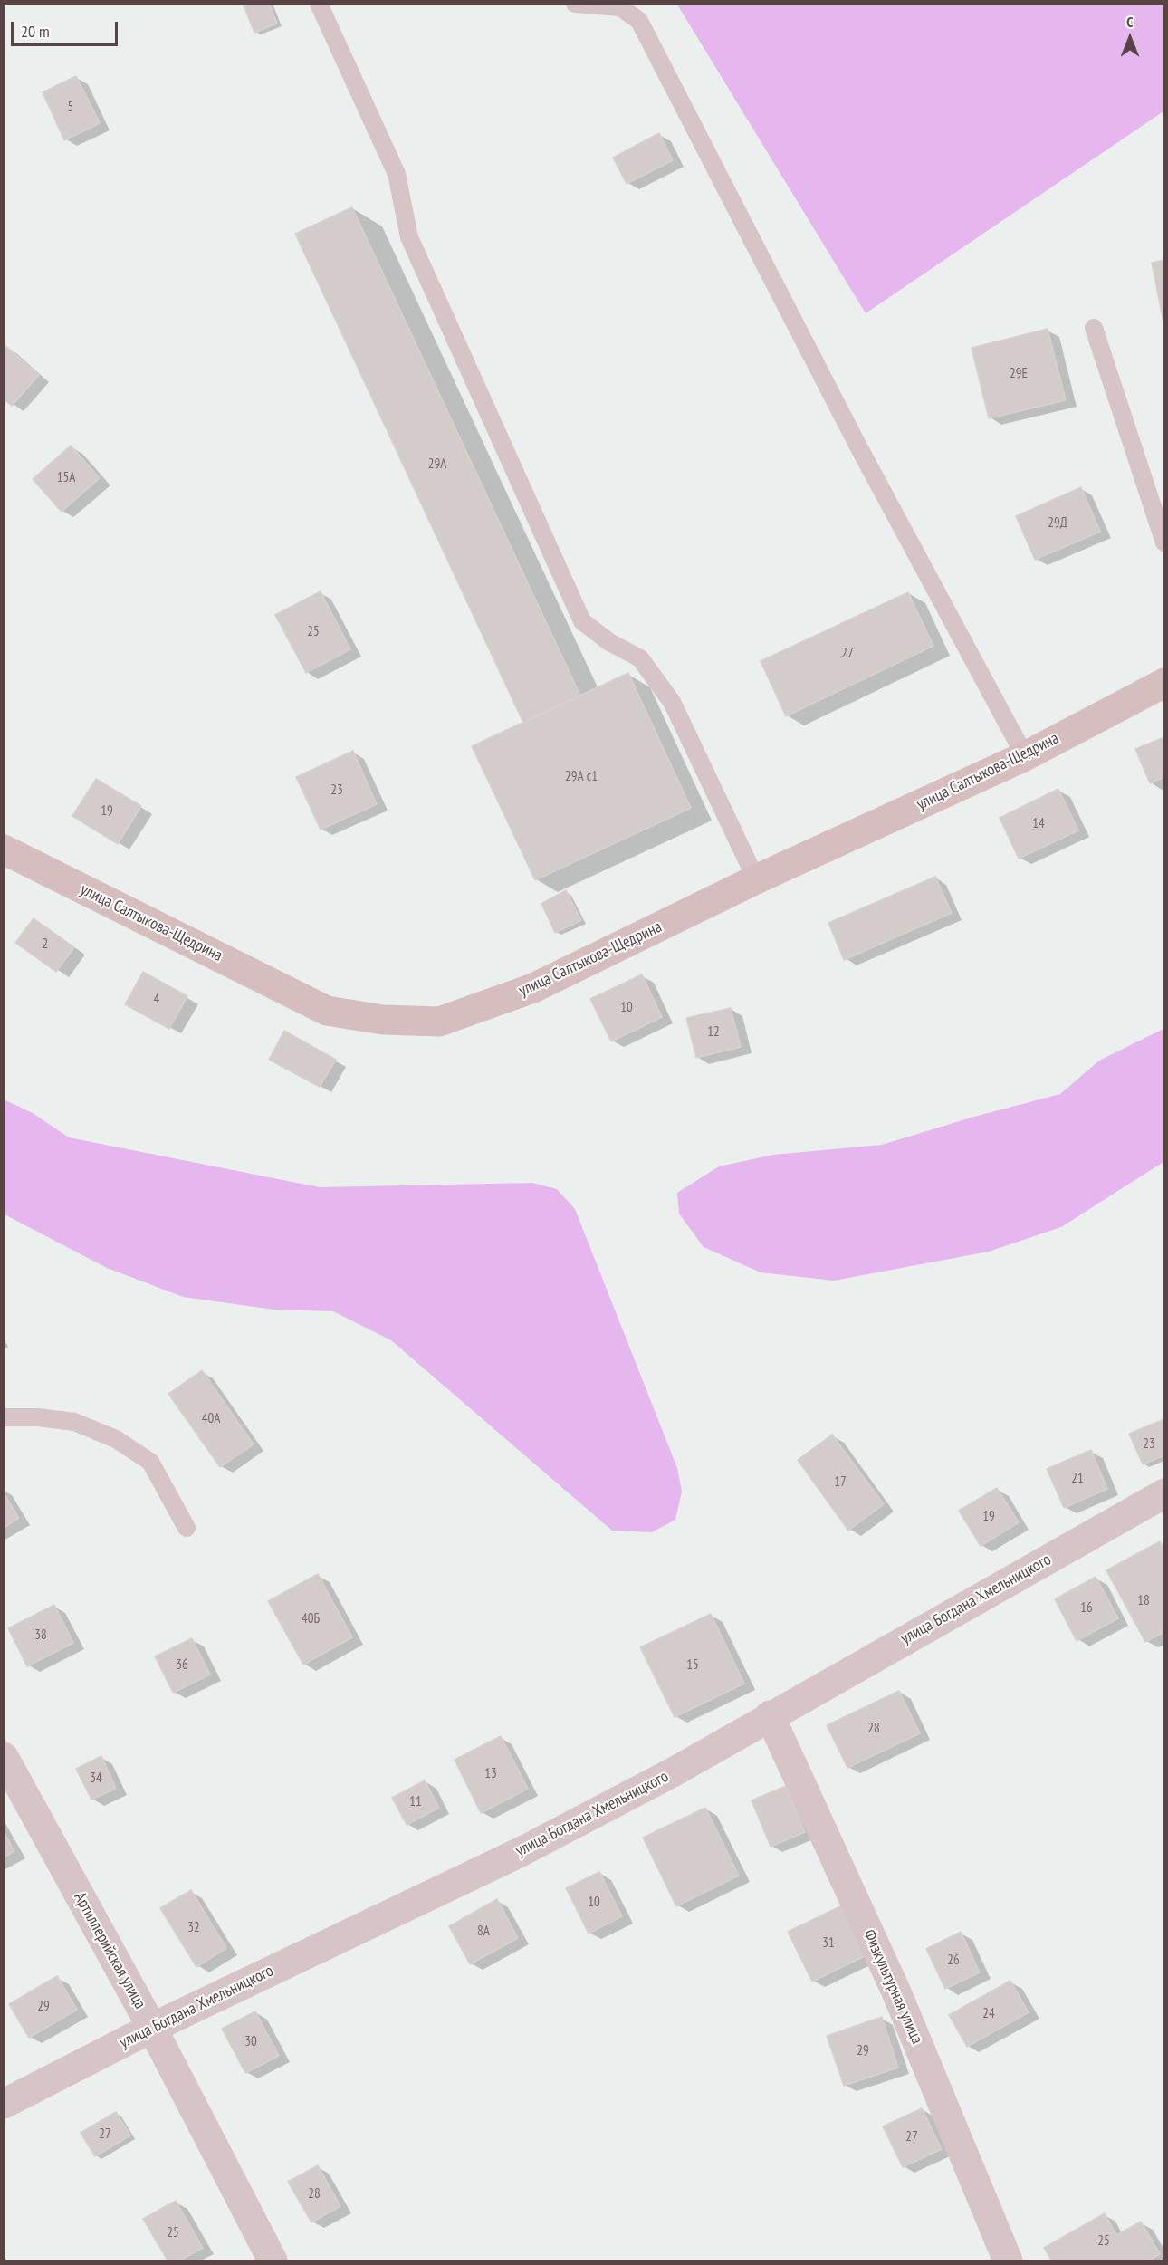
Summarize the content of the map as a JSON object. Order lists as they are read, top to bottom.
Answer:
{
  "streets": {
    "street": [
      "улица Салтыкова-Щедрина",
      "улица Богдана Хмельницкого",
      "Артиллерийская улица",
      "Физкультурная улица"
    ]
  },
  "crossings": [
    ["улица Богдана Хмельницкого", "Артиллерийская улица"],
    ["улица Богдана Хмельницкого", "Физкультурная улица"]
  ],
  "house_numbers": [
    "5",
    "29Е",
    "29А",
    "15А",
    "29Д",
    "25",
    "27",
    "29А с1",
    "23",
    "19",
    "14",
    "2",
    "4",
    "10",
    "12",
    "40А",
    "23",
    "21",
    "17",
    "19",
    "18",
    "16",
    "40Б",
    "38",
    "36",
    "15",
    "28",
    "13",
    "34",
    "11",
    "10",
    "32",
    "8А",
    "31",
    "26",
    "29",
    "24",
    "30",
    "29",
    "27",
    "27",
    "28",
    "25",
    "25"
  ],
  "scale_bar": "20 m",
  "north": "top"
}
